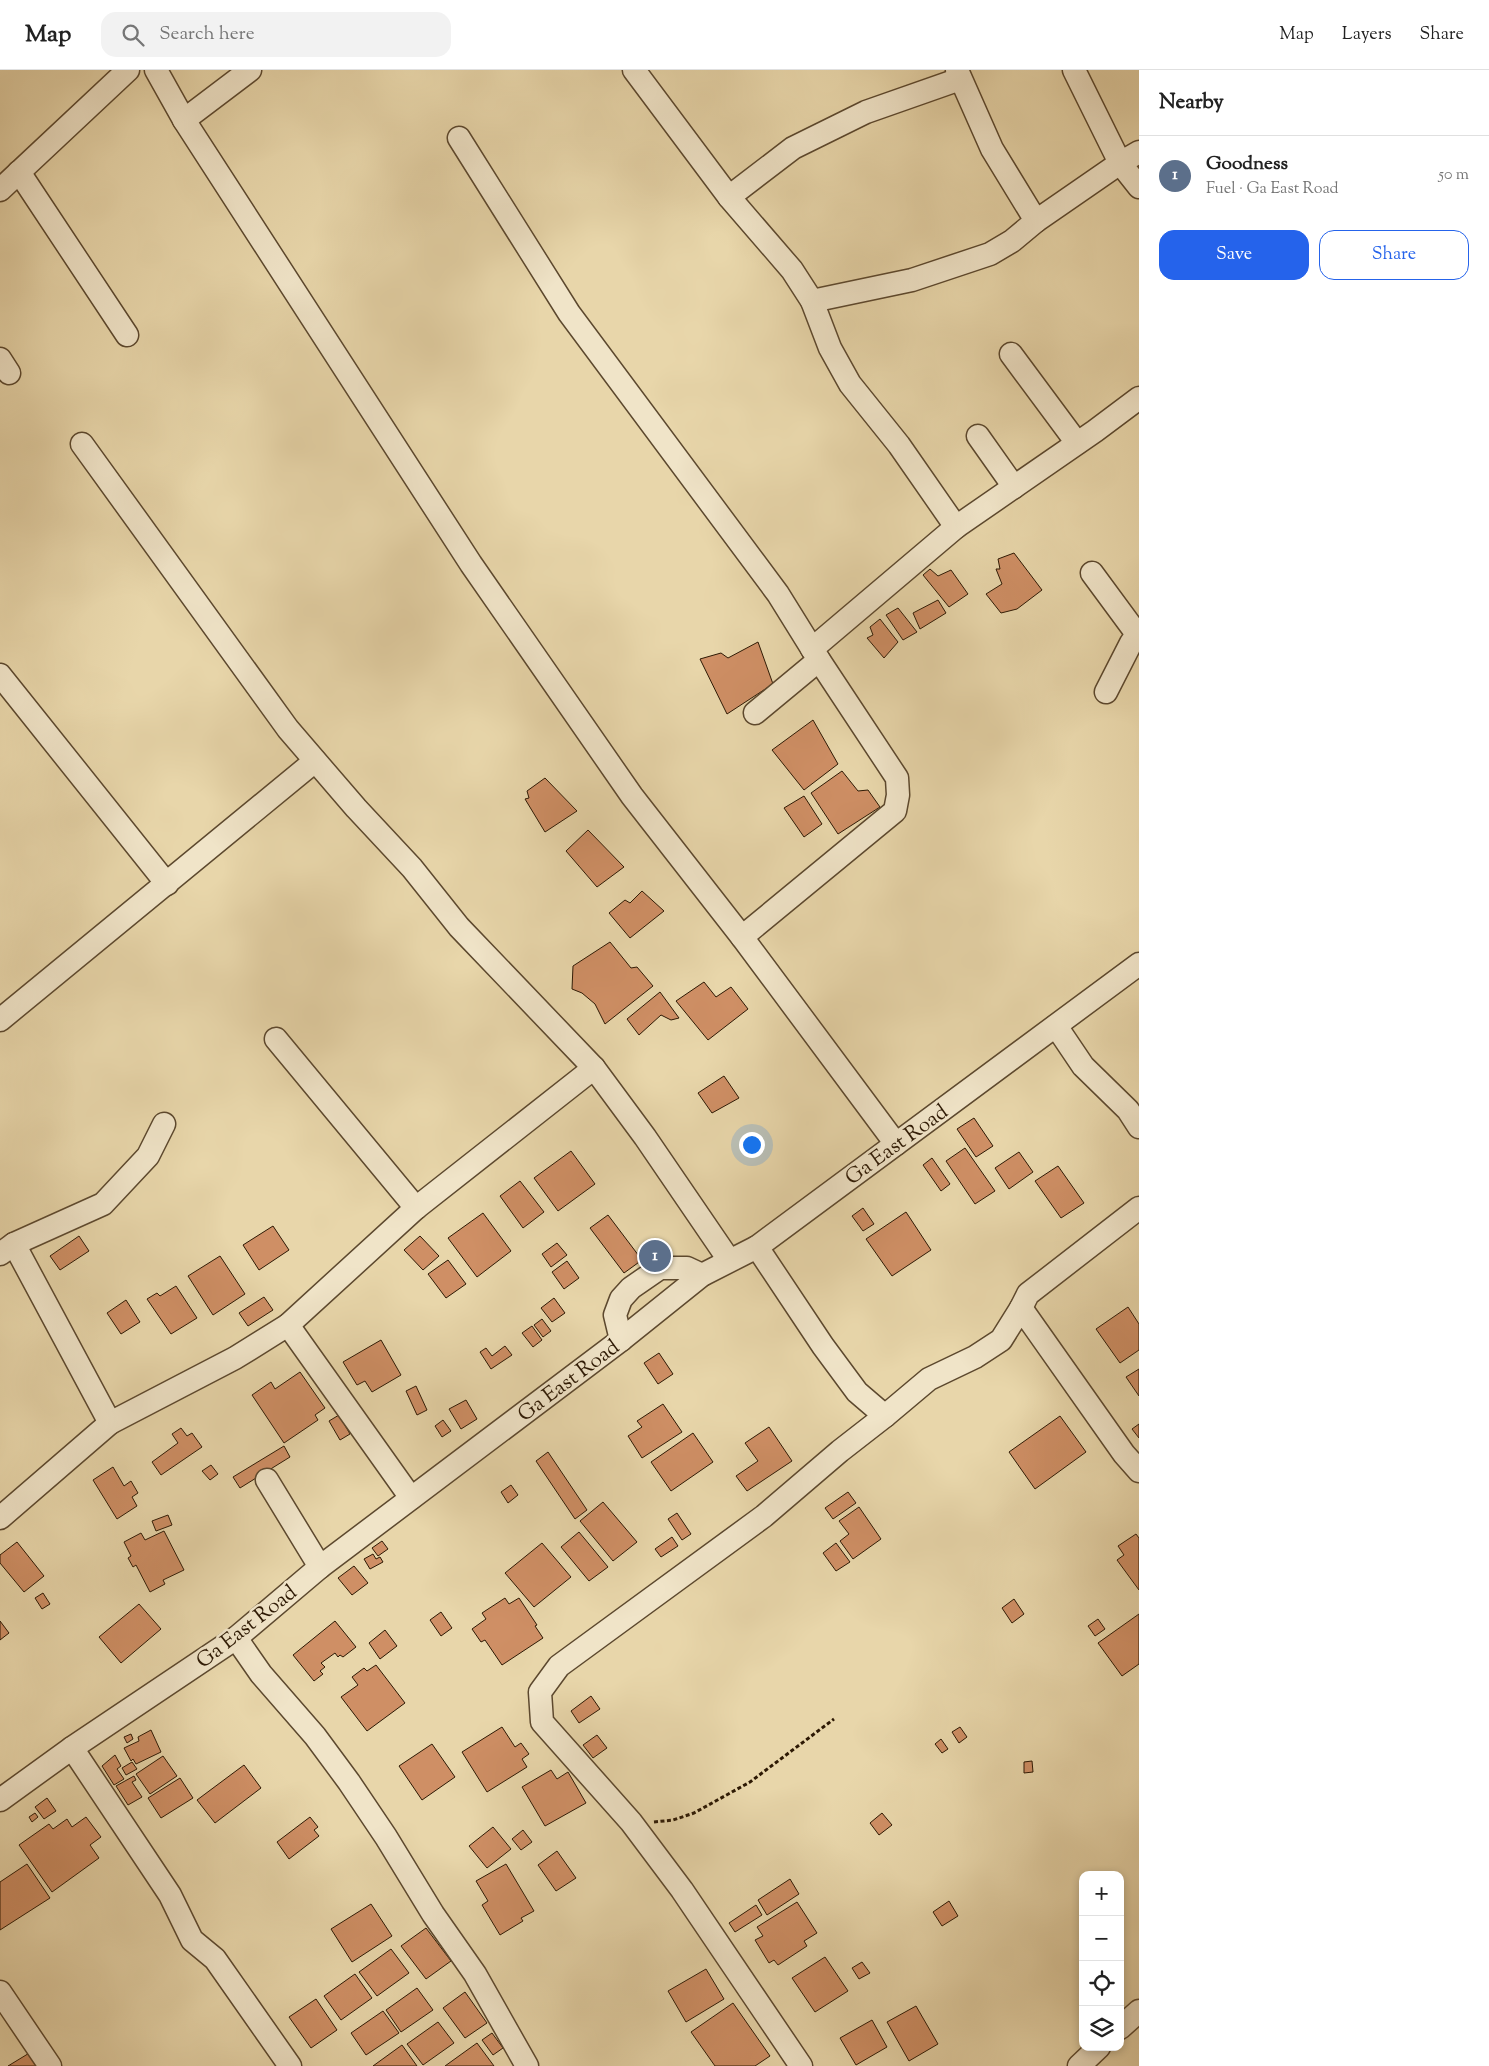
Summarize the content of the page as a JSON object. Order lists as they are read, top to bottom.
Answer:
{
  "streets": {
    "street": ["Ga East Road"]
  },
  "page": {
    "header": "Map",
    "search": "Search here",
    "nav": ["Map", "Layers", "Share"],
    "heading": "Nearby",
    "list": [
      {
        "mark": "1",
        "name": "Goodness",
        "note": "Fuel · Ga East Road",
        "value": "50 m"
      }
    ],
    "buttons": ["Save", "Share"],
    "pins": "1",
    "map_buttons": ["+", "−"]
  }
}
